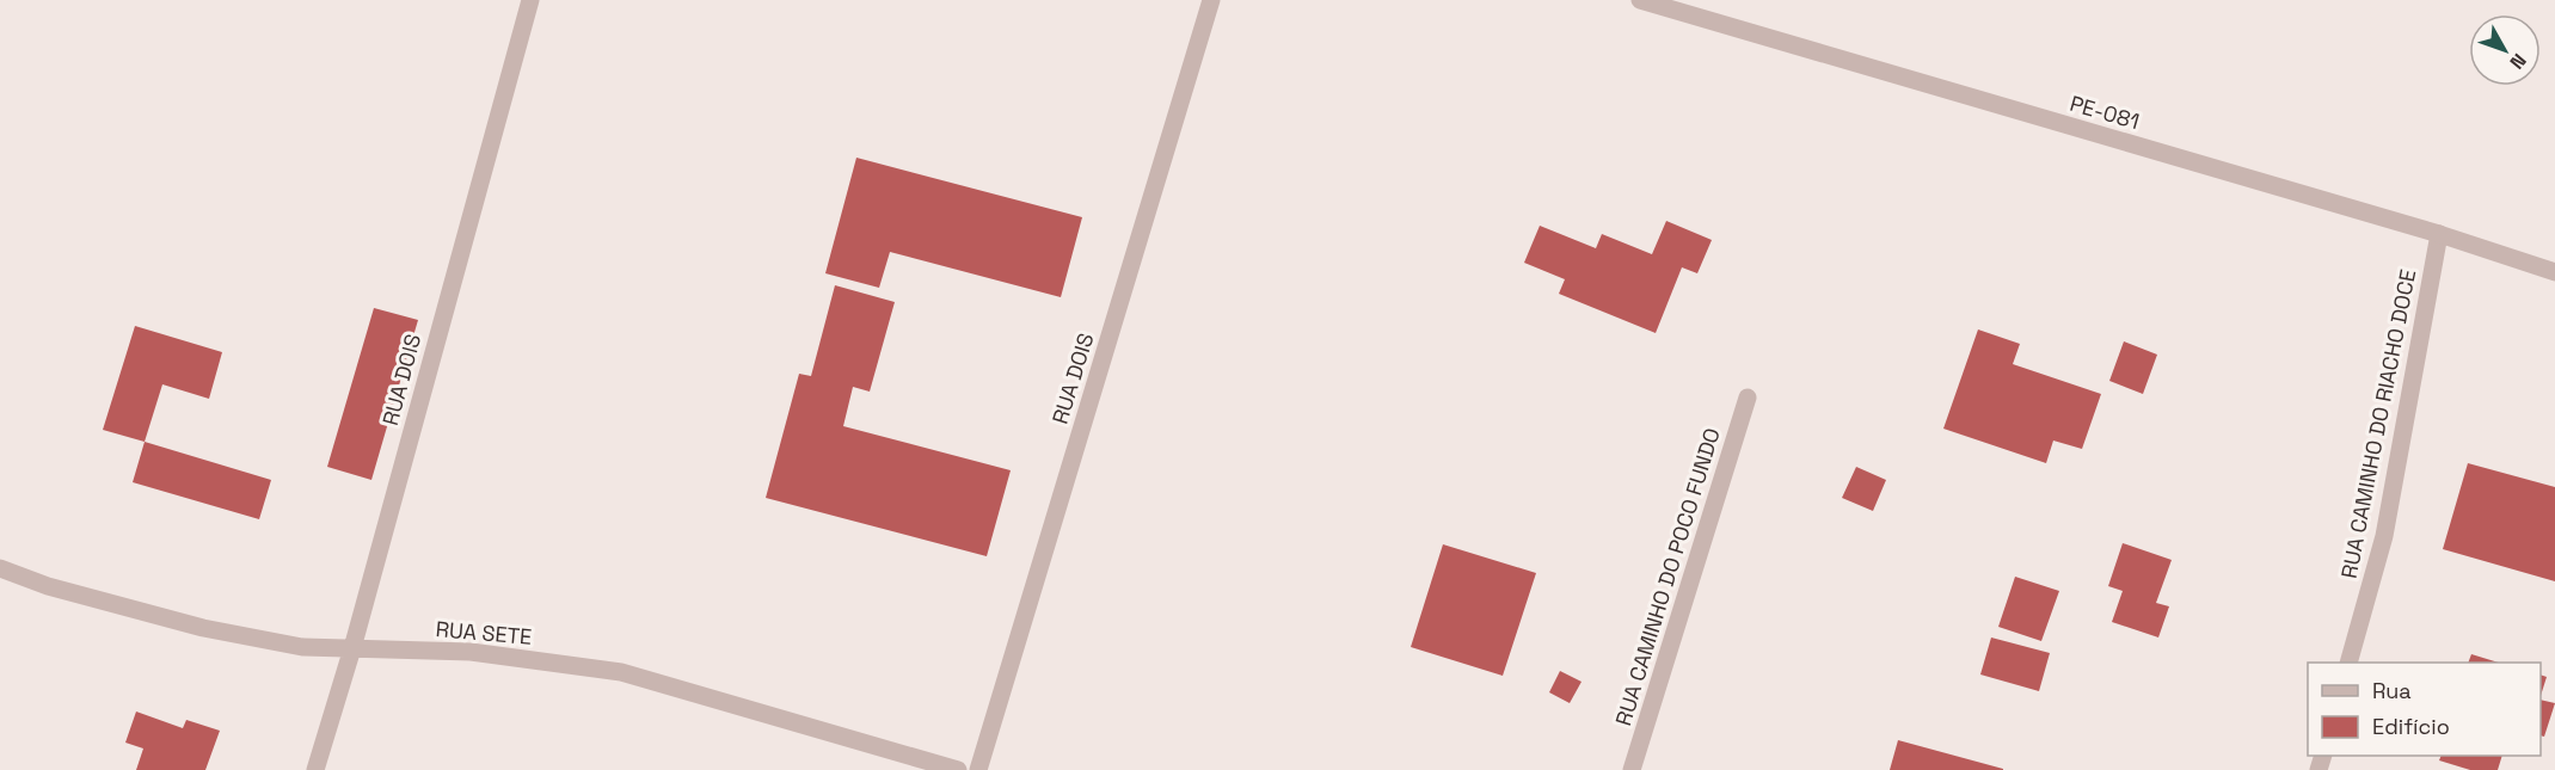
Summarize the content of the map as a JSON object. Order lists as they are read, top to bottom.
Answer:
{
  "streets": {
    "street": [
      "PE-081",
      "RUA DOIS",
      "RUA CAMINHO DO RIACHO DOCE",
      "RUA CAMINHO DO POCO FUNDO",
      "RUA SETE"
    ]
  },
  "crossings": [
    ["PE-081", "RUA CAMINHO DO RIACHO DOCE"],
    ["RUA DOIS", "RUA SETE"]
  ],
  "legend": ["Rua", "Edifício"],
  "north": "bottom right"
}
